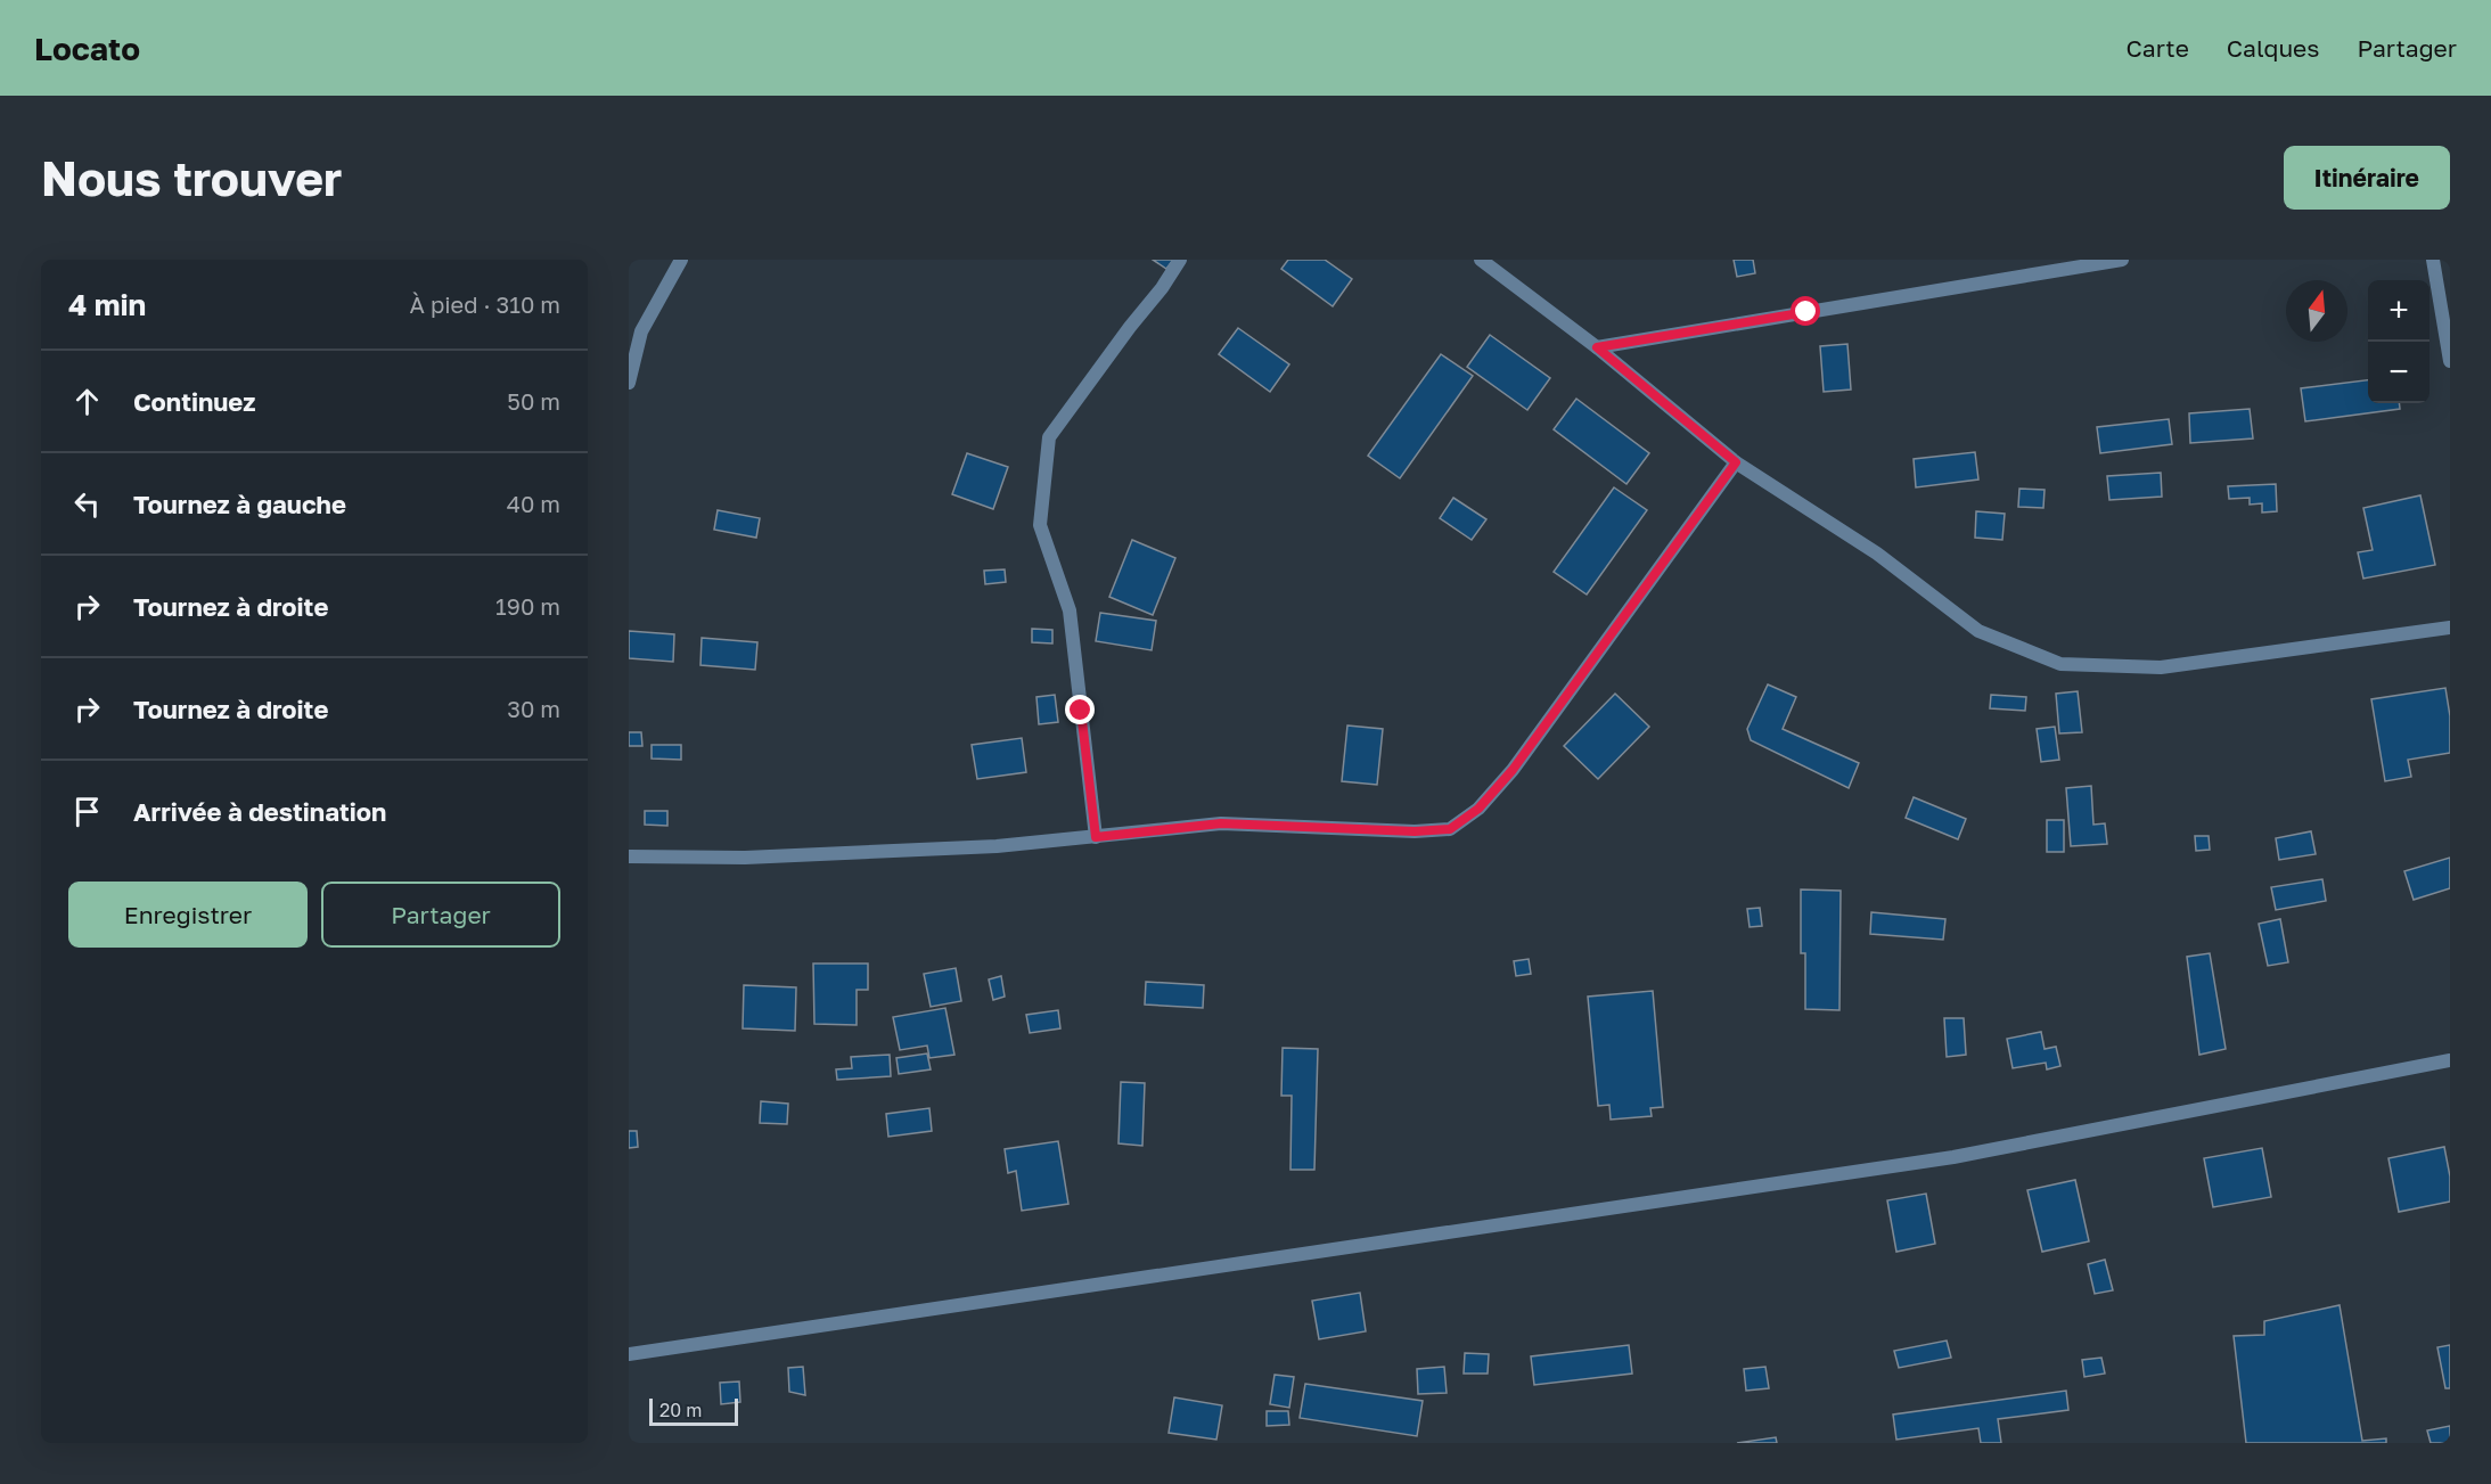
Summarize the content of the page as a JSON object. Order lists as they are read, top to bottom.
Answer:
{
  "scale_bar": "20 m",
  "north": "top",
  "page": {
    "header": "Locato",
    "nav": ["Carte", "Calques", "Partager"],
    "buttons": [
      "Itinéraire",
      ["Enregistrer", "Partager"]
    ],
    "title": "Nous trouver",
    "heading": ["4 min", "À pied · 310 m"],
    "map_buttons": ["+", "−"],
    "list": [
      ["Continuez", "50 m"],
      ["Tournez à gauche", "40 m"],
      ["Tournez à droite", "190 m"],
      ["Tournez à droite", "30 m"],
      "Arrivée à destination"
    ],
    "scale": "20 m"
  }
}
